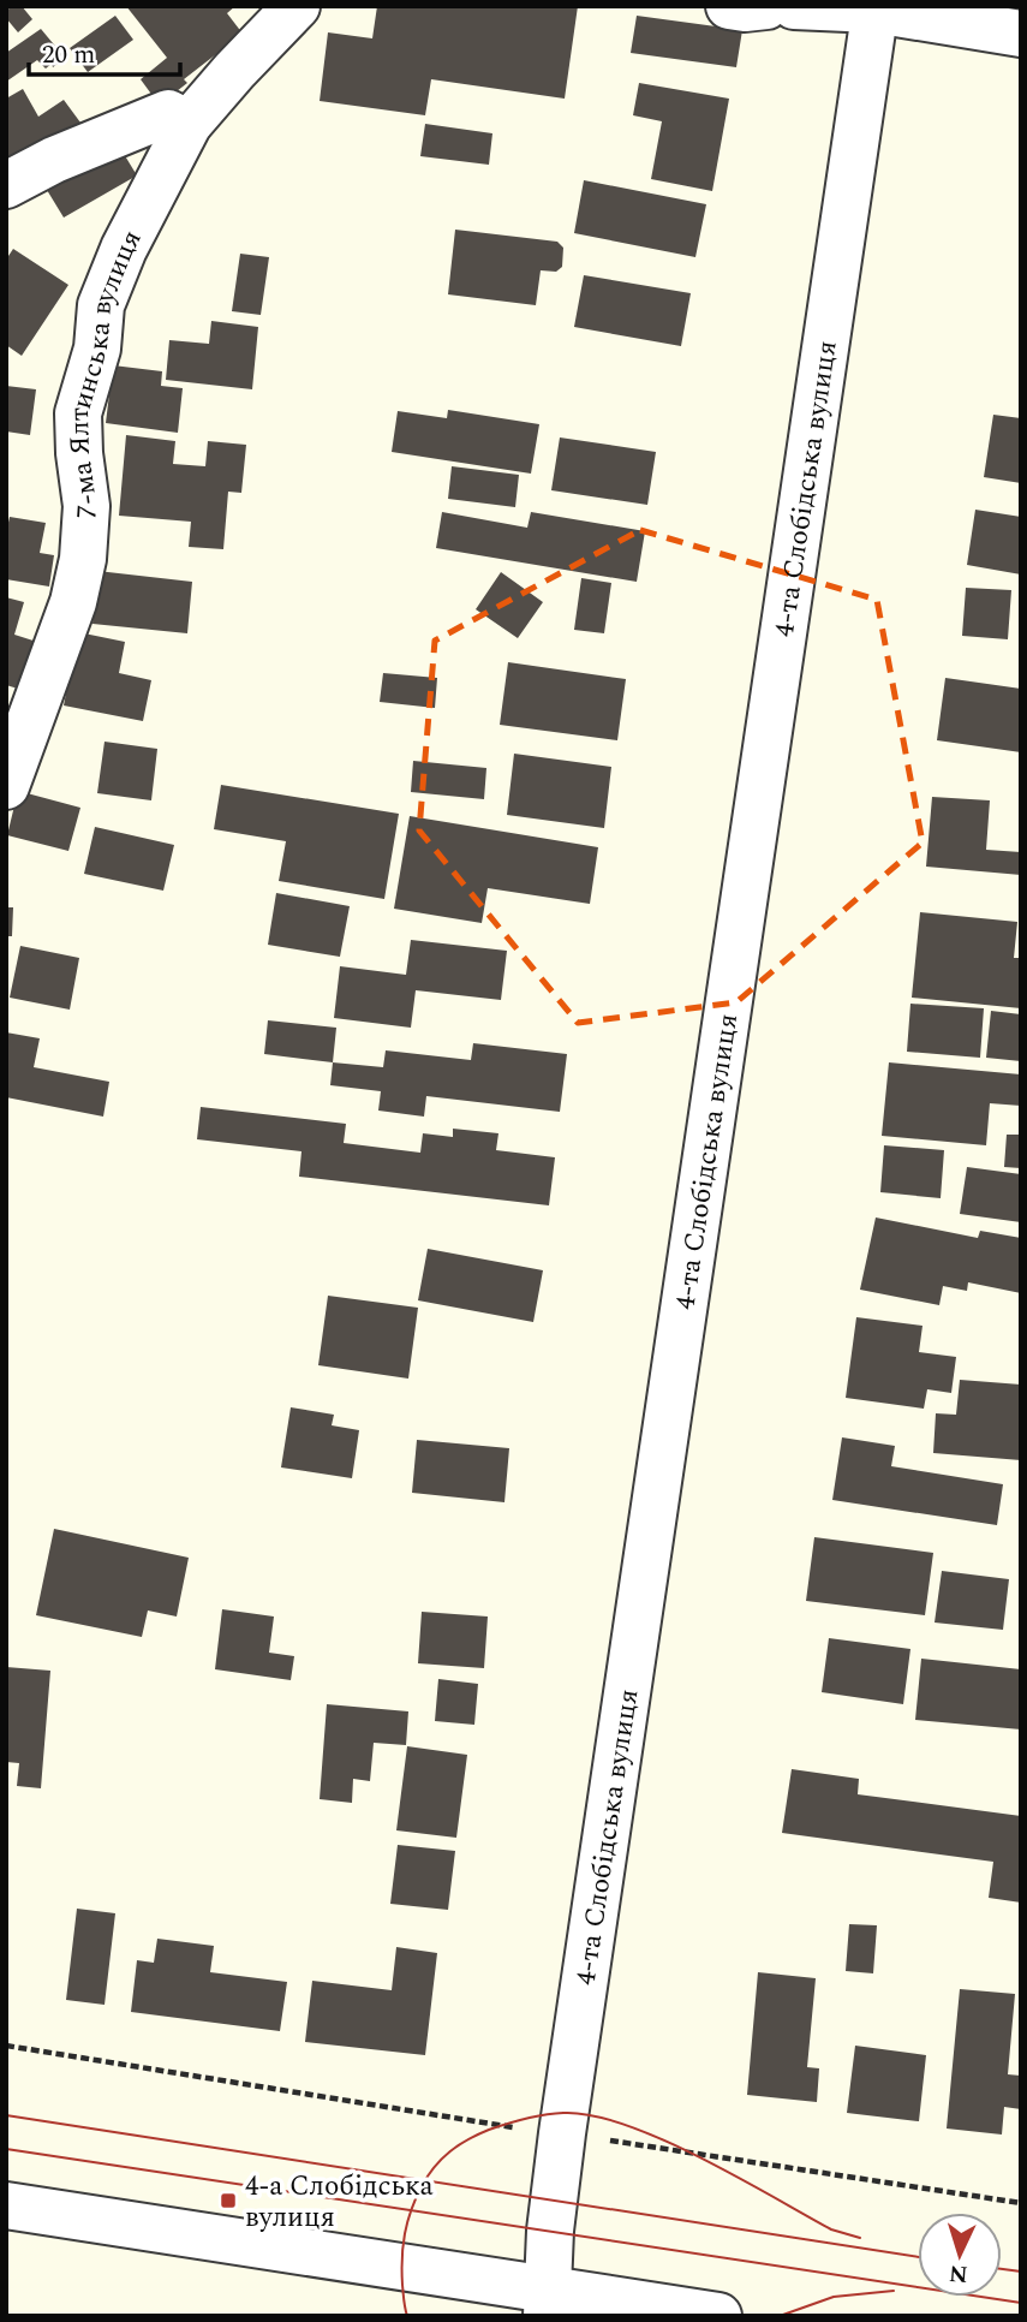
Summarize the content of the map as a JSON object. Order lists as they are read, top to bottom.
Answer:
{
  "streets": {
    "street": ["7-ма Ялтинська вулиця", "4-та Слобідська вулиця"]
  },
  "places": {
    "transit": ["4-а Слобідська вулиця"]
  },
  "scale_bar": "20 m",
  "north": "bottom"
}
